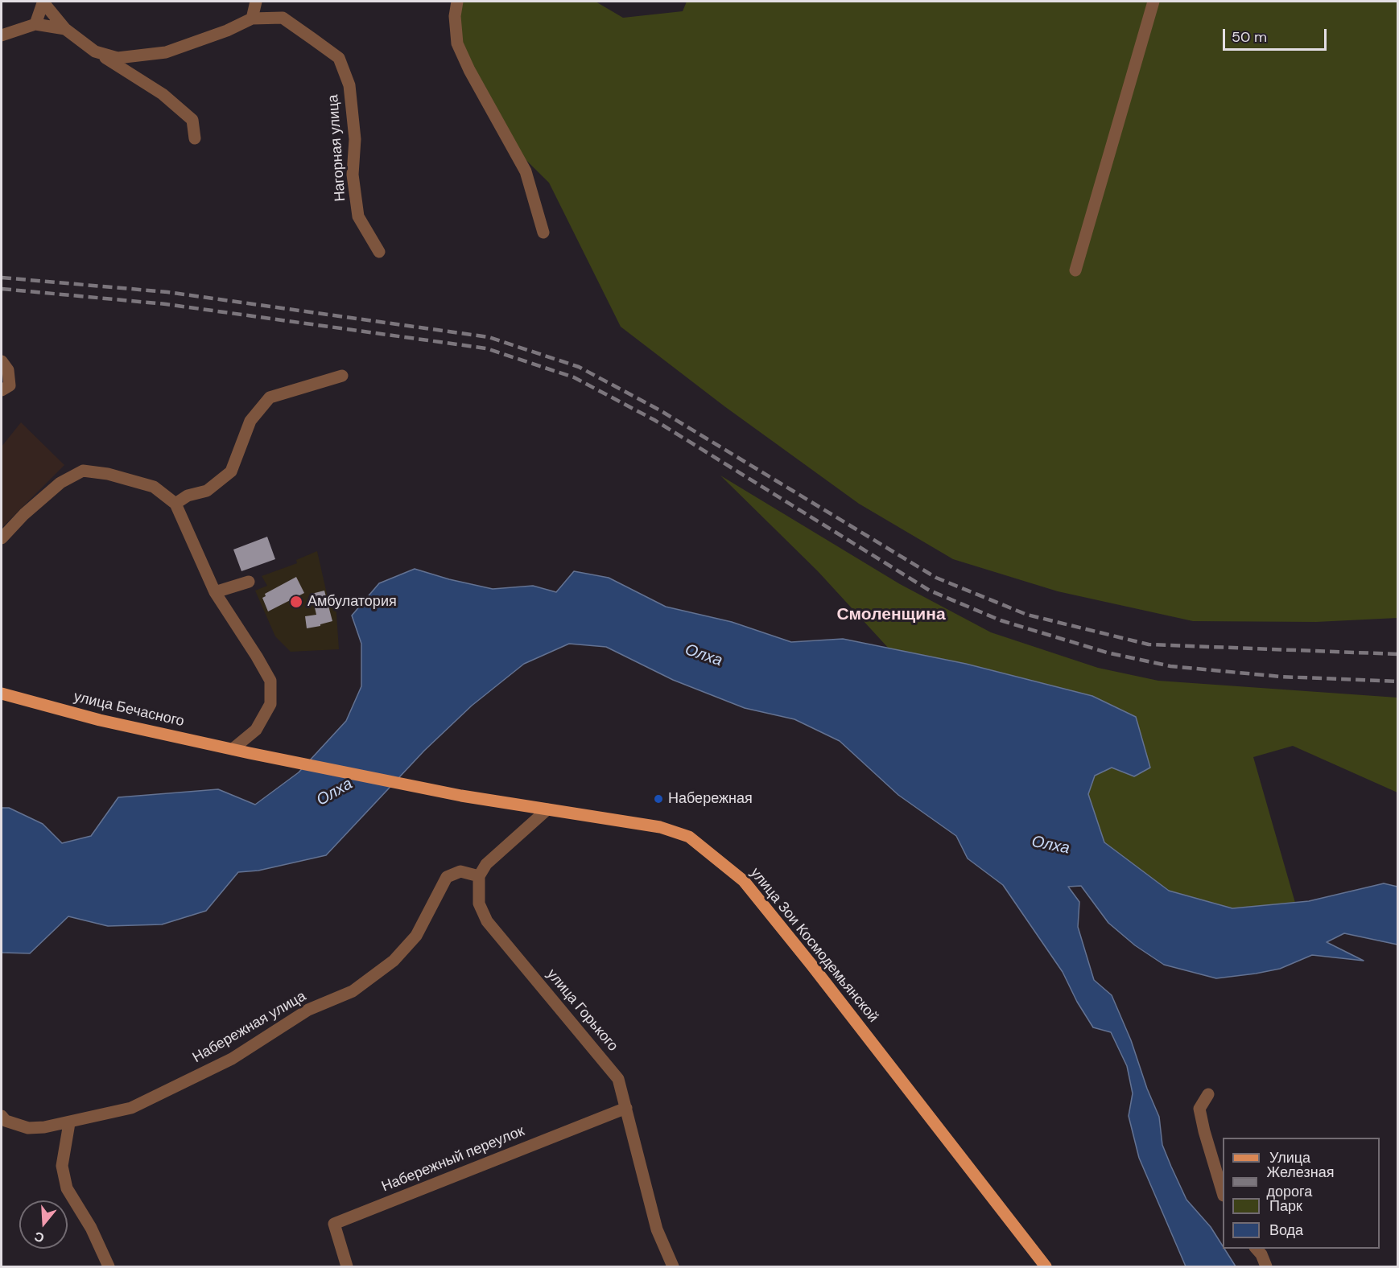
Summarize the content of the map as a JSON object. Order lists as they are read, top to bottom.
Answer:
{
  "streets": {
    "main road": ["улица Бечасного", "улица Зои Космодемьянской"],
    "street": [
      "Нагорная улица",
      "улица Горького",
      "Набережная улица",
      "Набережный переулок"
    ]
  },
  "crossings": [
    ["улица Бечасного", "улица Зои Космодемьянской"],
    ["улица Горького", "Набережная улица"],
    ["улица Горького", "Набережный переулок"]
  ],
  "districts": ["Смоленщина"],
  "water": ["Олха"],
  "places": ["Амбулатория", "Набережная"],
  "legend": [
    "Улица",
    "Железная дорога",
    "Парк",
    "Вода"
  ],
  "scale_bar": "50 m",
  "north": "bottom"
}
